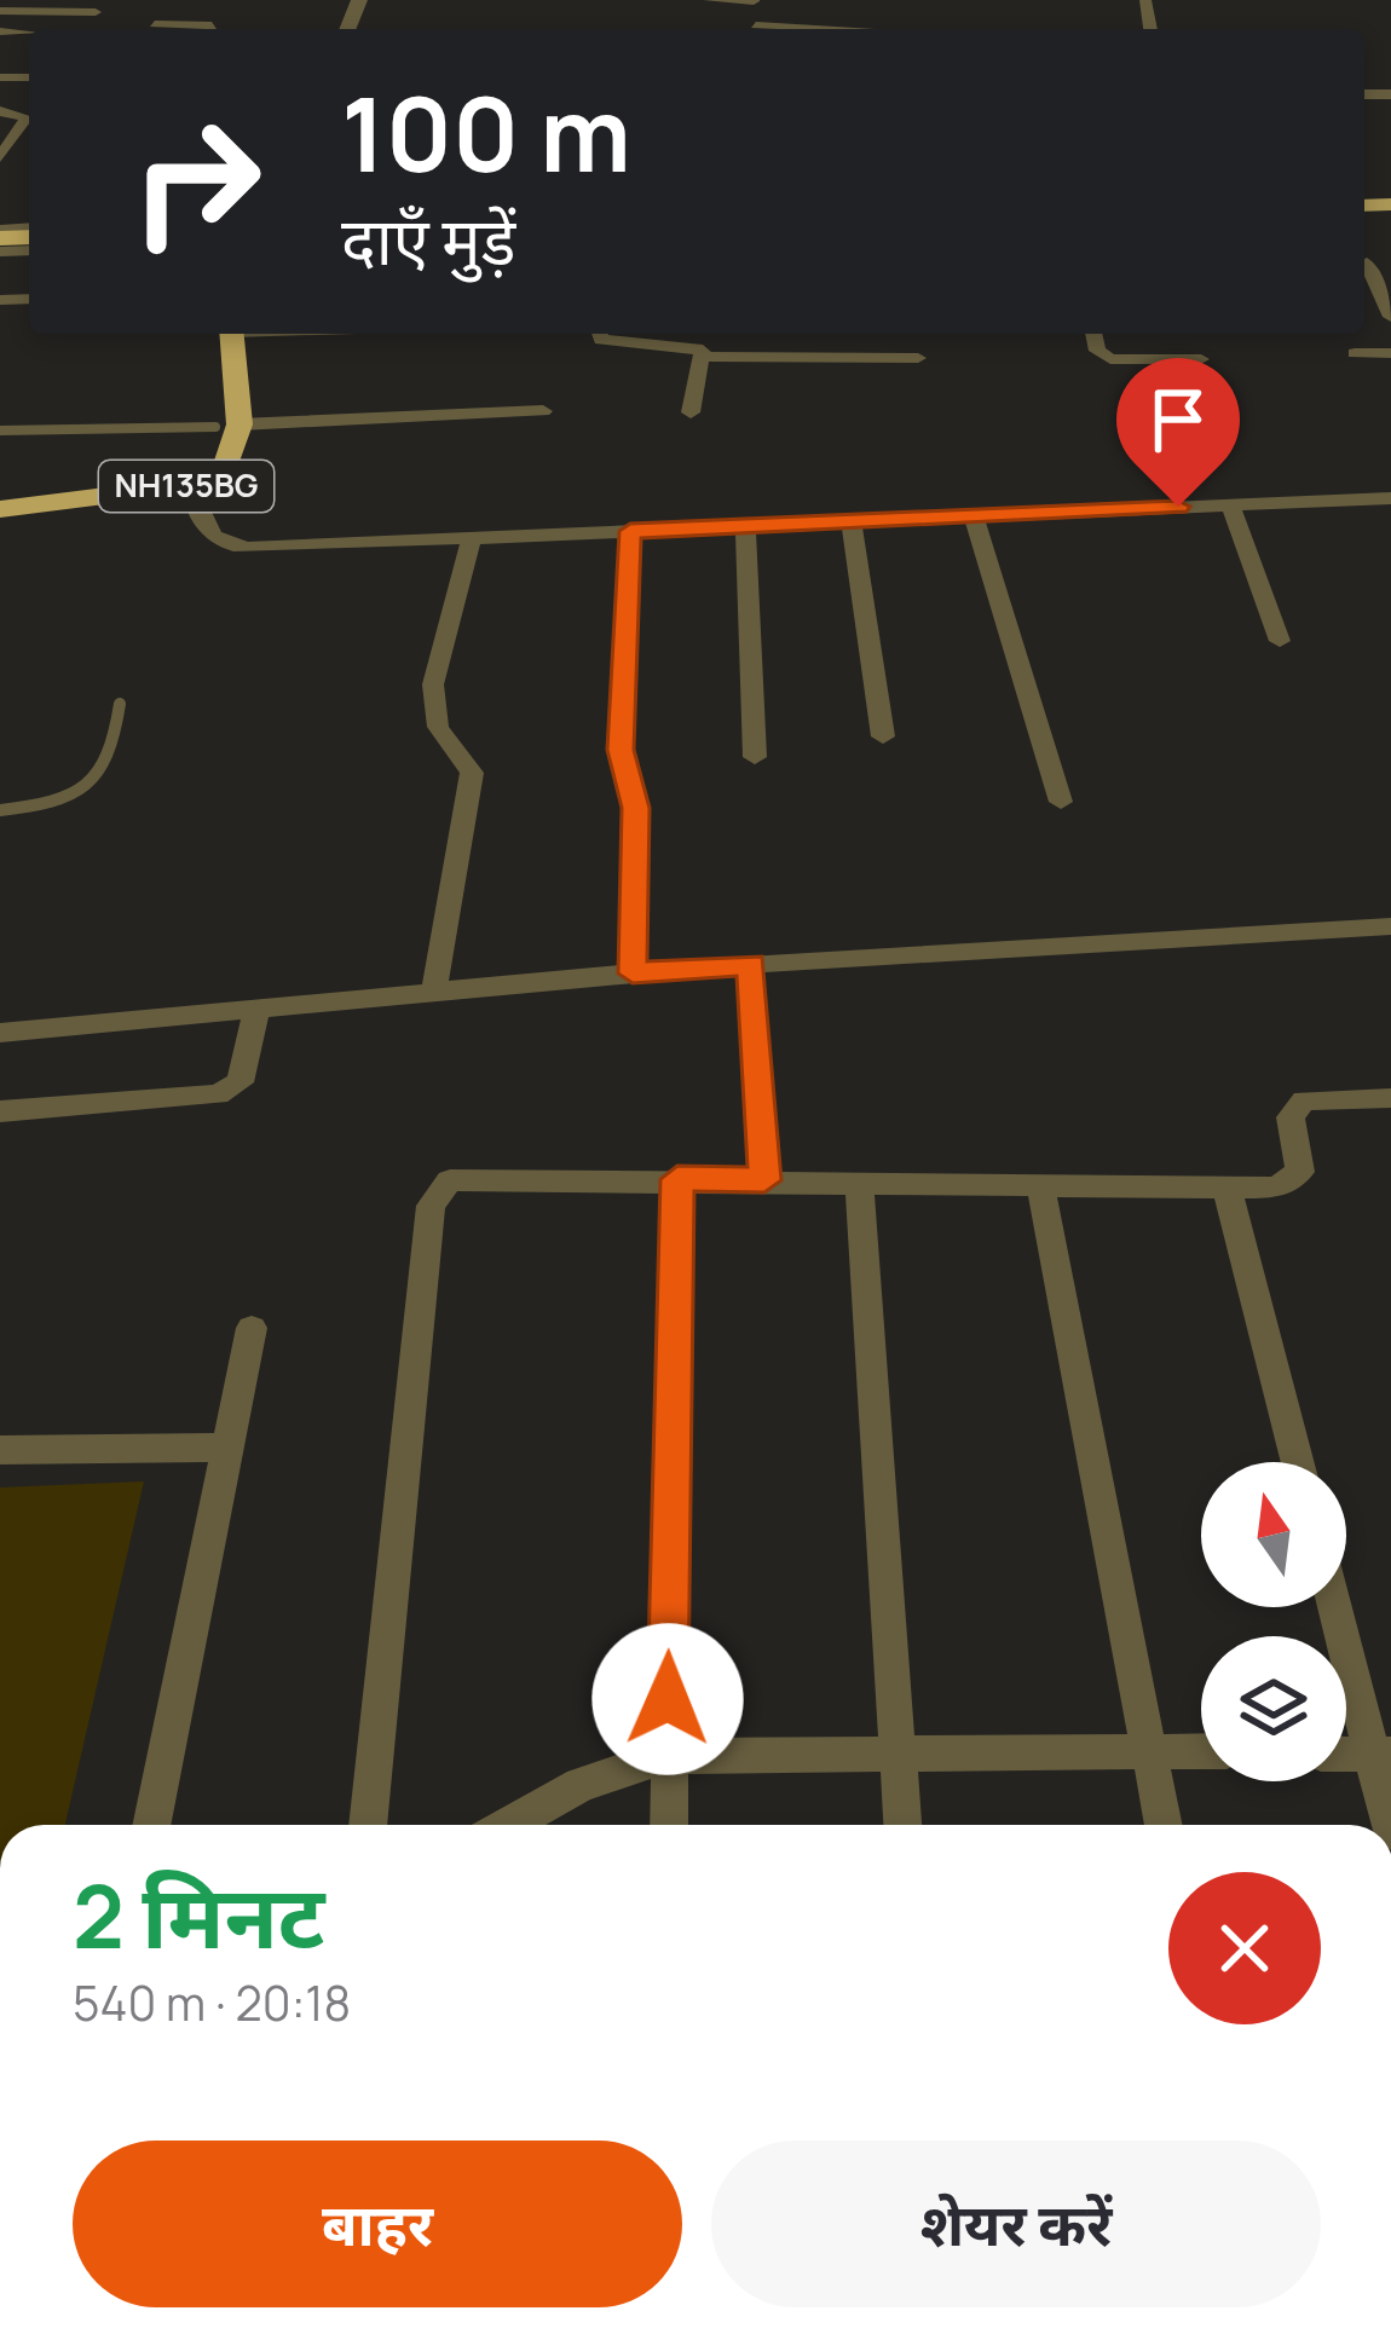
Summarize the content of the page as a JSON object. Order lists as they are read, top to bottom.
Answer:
{
  "streets": {
    "highway": ["NH135BG"]
  },
  "north": "top",
  "page": {
    "turn": ["100 m", "दाएँ मुड़ें"],
    "heading": ["2 मिनट", "540 m · 20:18"],
    "buttons": ["बाहर", "शेयर करें"]
  }
}
